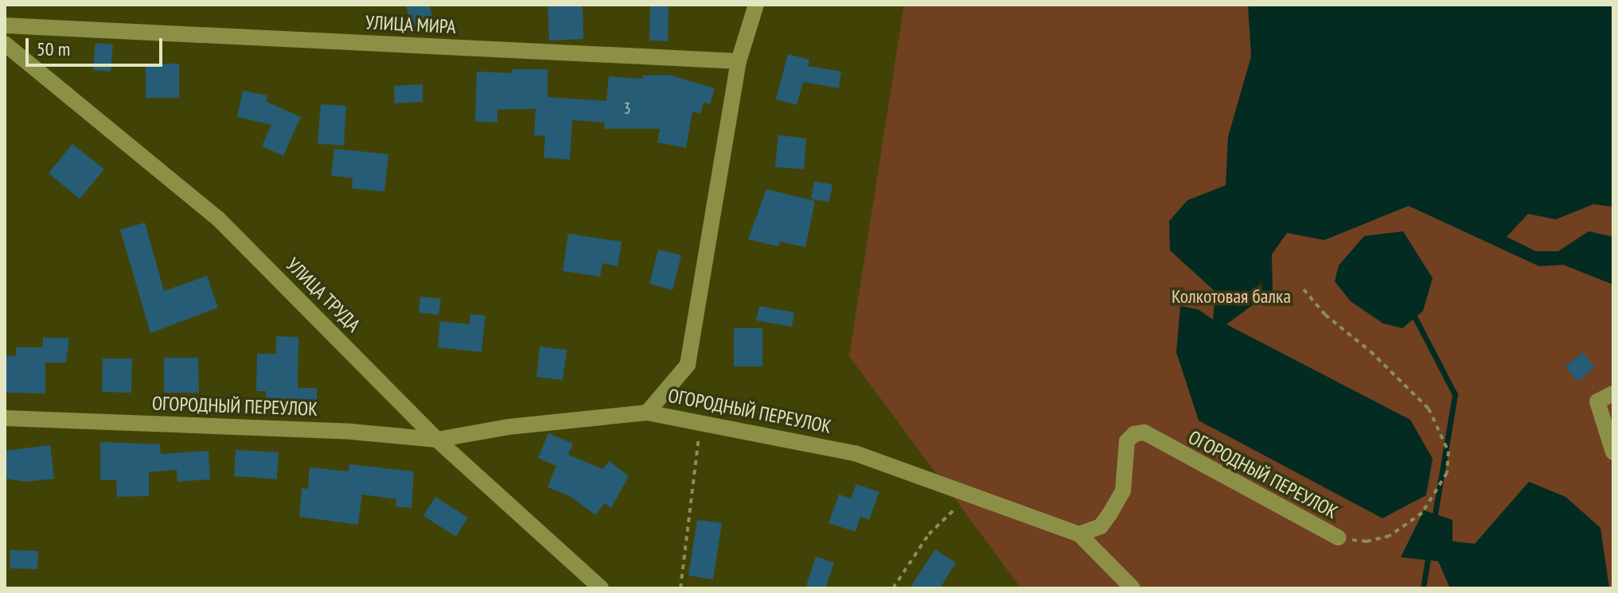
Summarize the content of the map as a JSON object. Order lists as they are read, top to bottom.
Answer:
{
  "streets": {
    "street": ["УЛИЦА МИРА", "УЛИЦА ТРУДА", "ОГОРОДНЫЙ ПЕРЕУЛОК"]
  },
  "crossings": [
    ["УЛИЦА ТРУДА", "ОГОРОДНЫЙ ПЕРЕУЛОК"]
  ],
  "parks": ["Колкотовая балка"],
  "house_numbers": ["3"],
  "scale_bar": "50 m"
}
